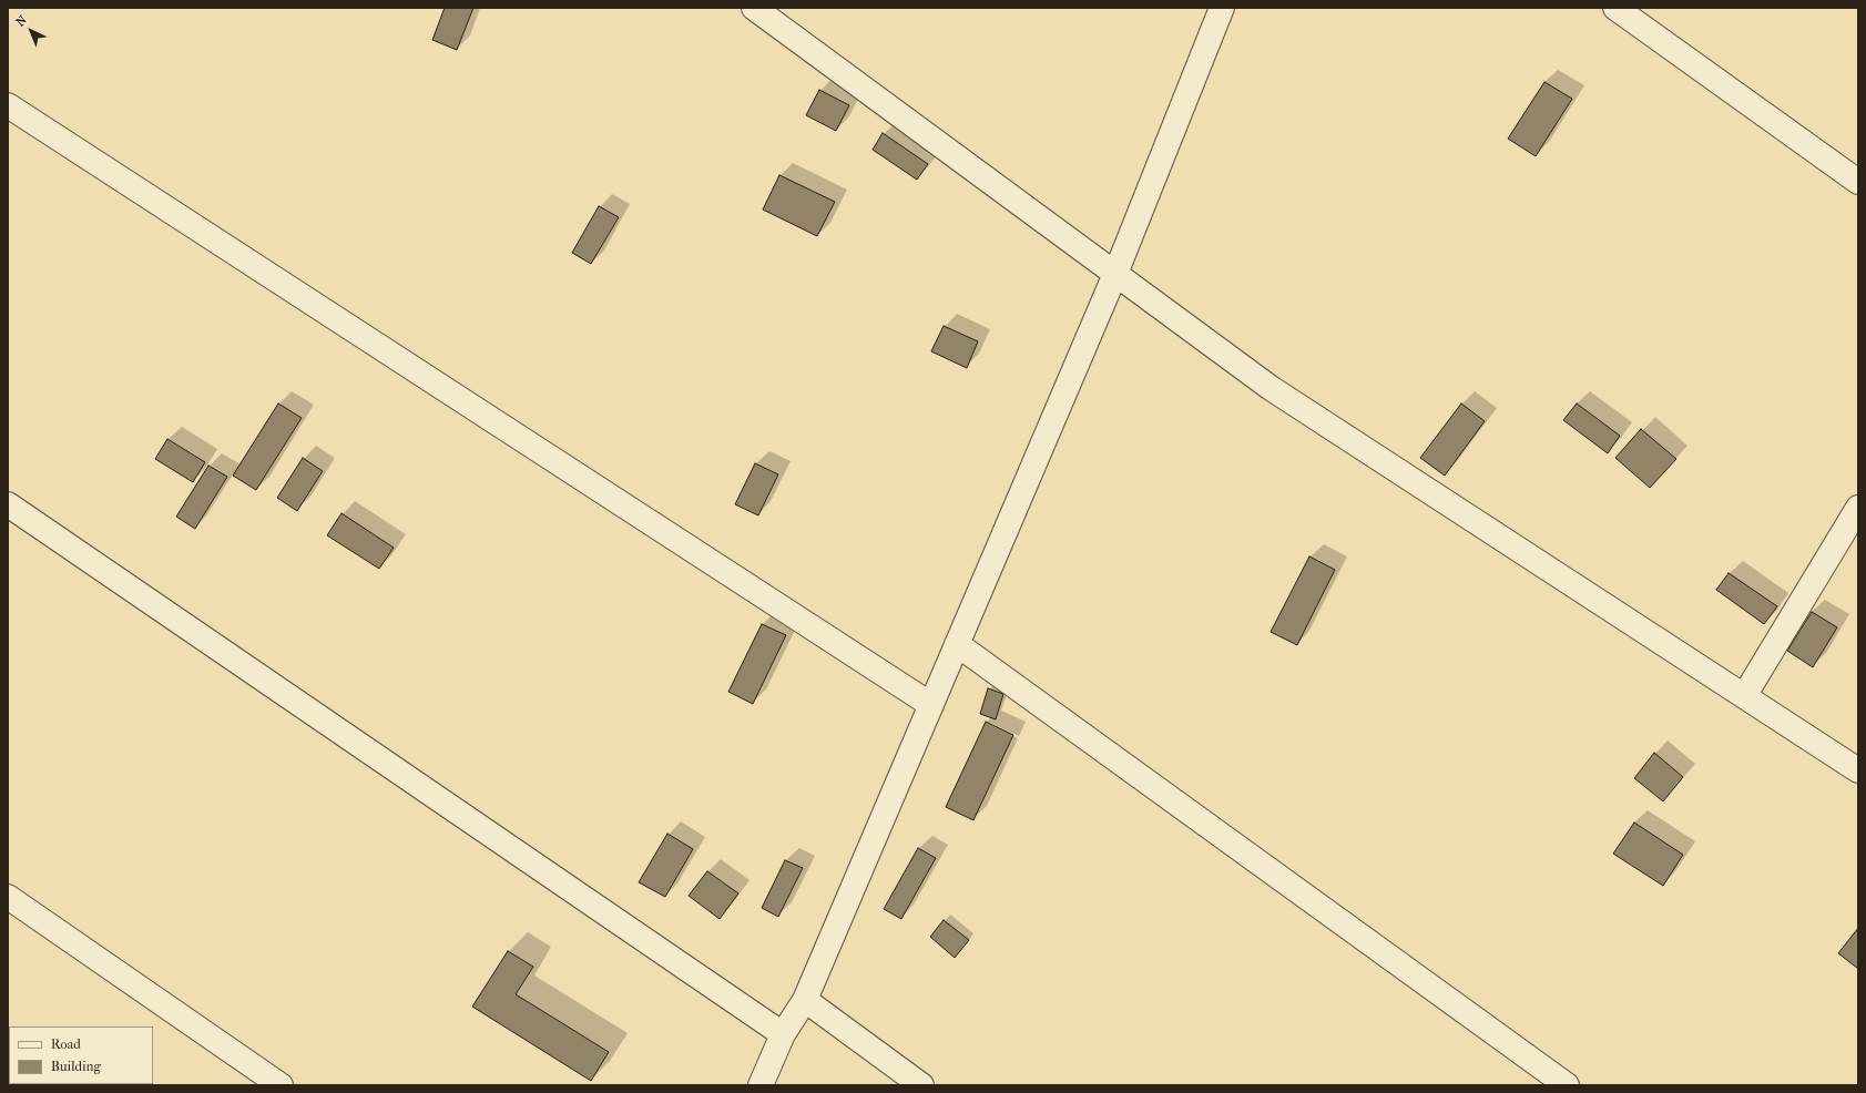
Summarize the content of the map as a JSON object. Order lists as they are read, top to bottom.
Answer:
{
  "legend": ["Road", "Building"],
  "north": "top left"
}
